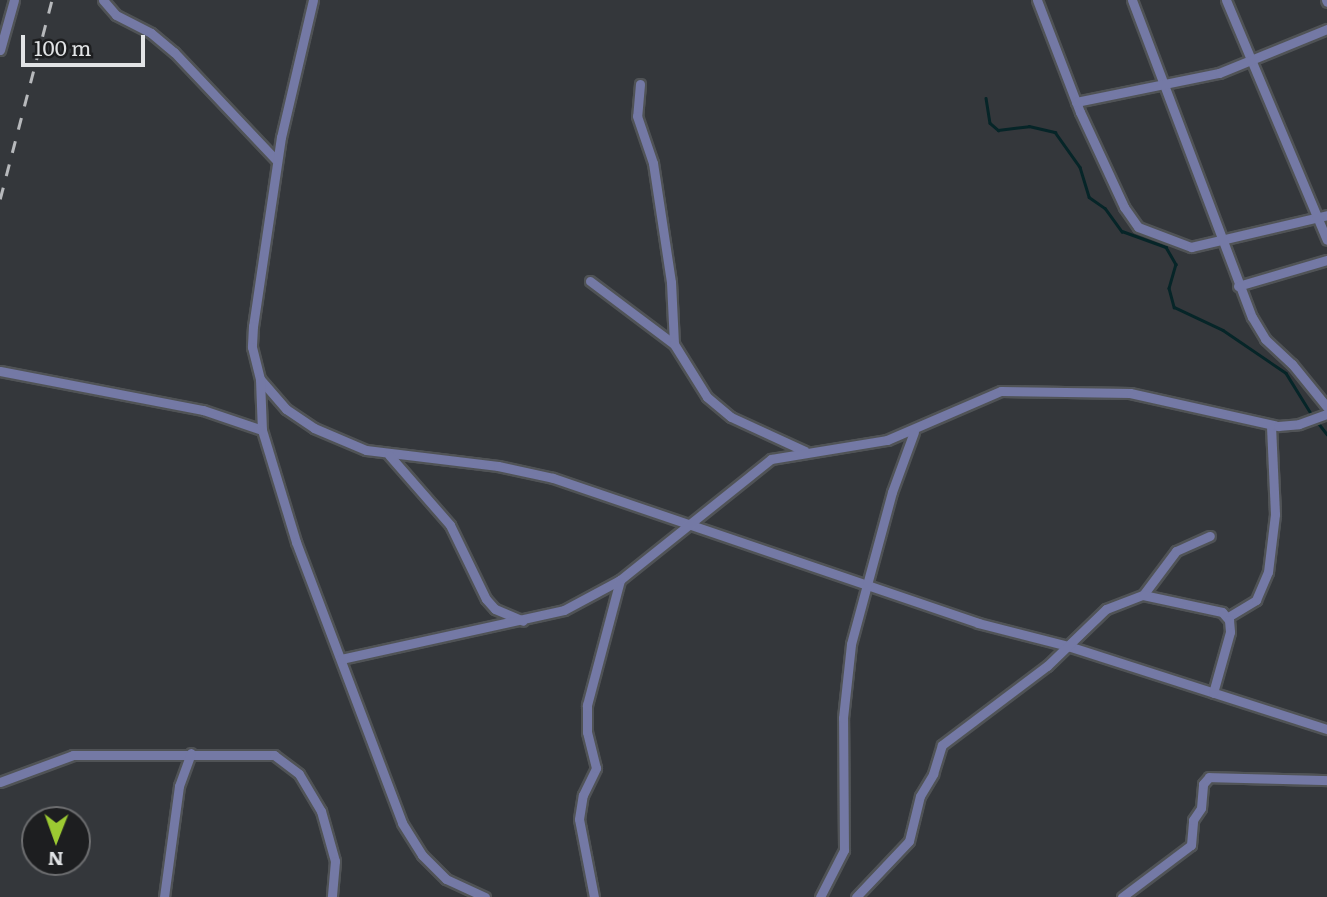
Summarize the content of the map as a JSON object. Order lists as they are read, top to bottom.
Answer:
{
  "scale_bar": "100 m",
  "north": "bottom"
}
